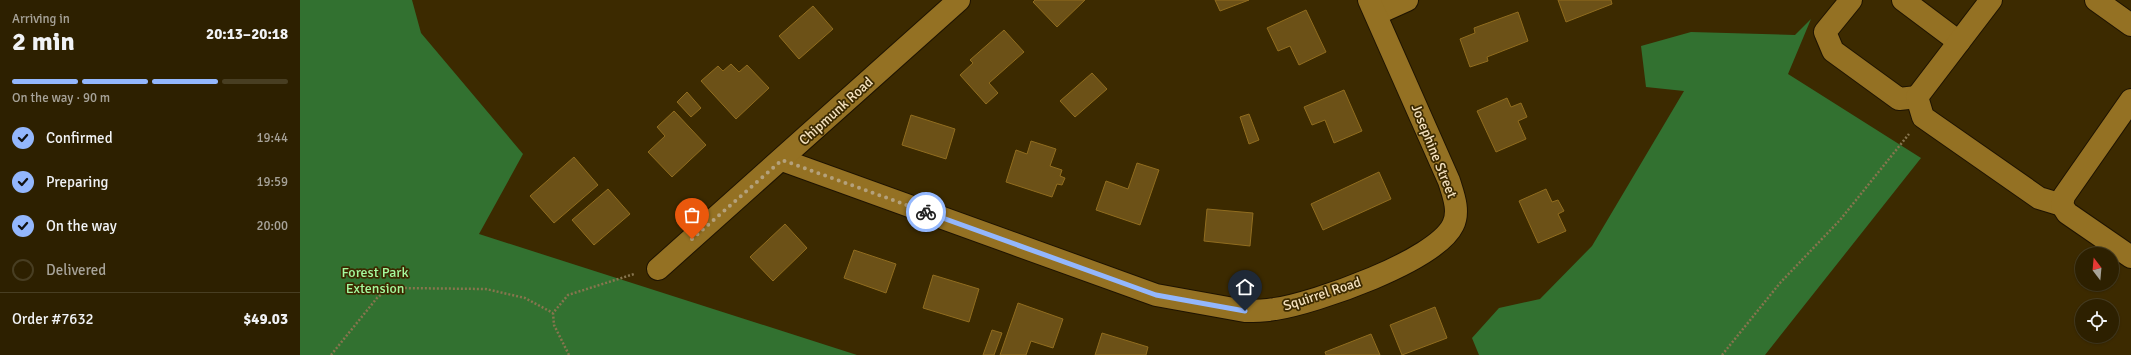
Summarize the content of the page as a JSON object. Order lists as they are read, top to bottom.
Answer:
{
  "streets": {
    "street": ["Chipmunk Road", "Josephine Street", "Squirrel Road"]
  },
  "crossings": [
    ["Chipmunk Road", "Squirrel Road"],
    ["Josephine Street", "Squirrel Road"]
  ],
  "parks": ["Forest Park Extension"],
  "north": "top",
  "page": {
    "heading": ["2 min", "Arriving in", "20:13–20:18"],
    "panel": ["Order #7632", "$49.03"],
    "bar": "On the way · 90 m",
    "list": [
      ["Confirmed", "19:44"],
      ["Preparing", "19:59"],
      ["On the way", "20:00"],
      "Delivered"
    ]
  }
}
